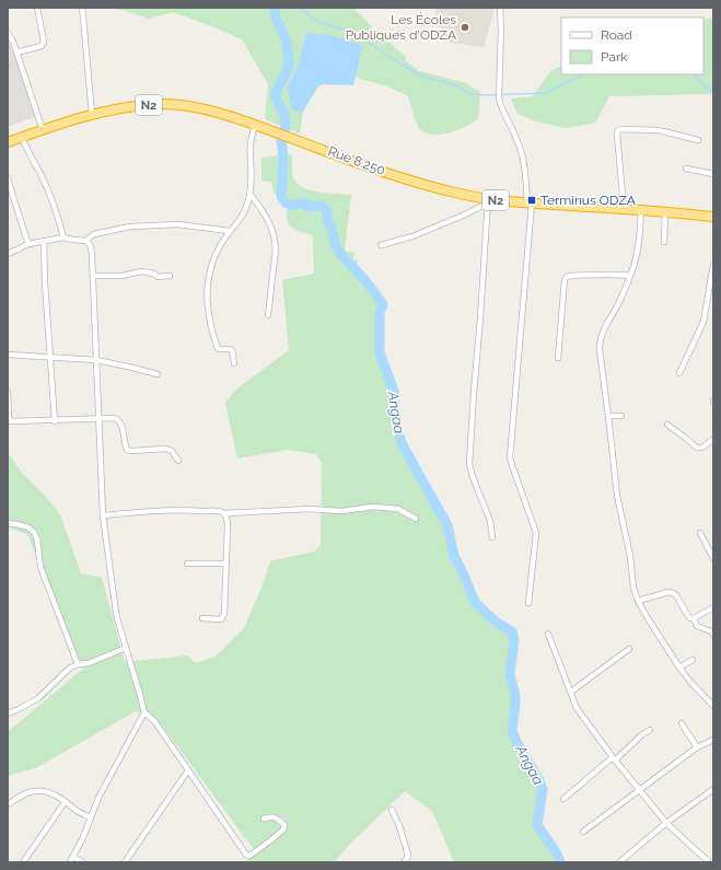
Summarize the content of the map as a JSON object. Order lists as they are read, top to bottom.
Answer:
{
  "streets": {
    "highway": ["N2", "Rue 8.250"]
  },
  "water": ["Angaa"],
  "places": {
    "other": ["Les Écoles Publiques d'ODZA"],
    "transit": ["Terminus ODZA"]
  },
  "legend": ["Road", "Park"]
}
